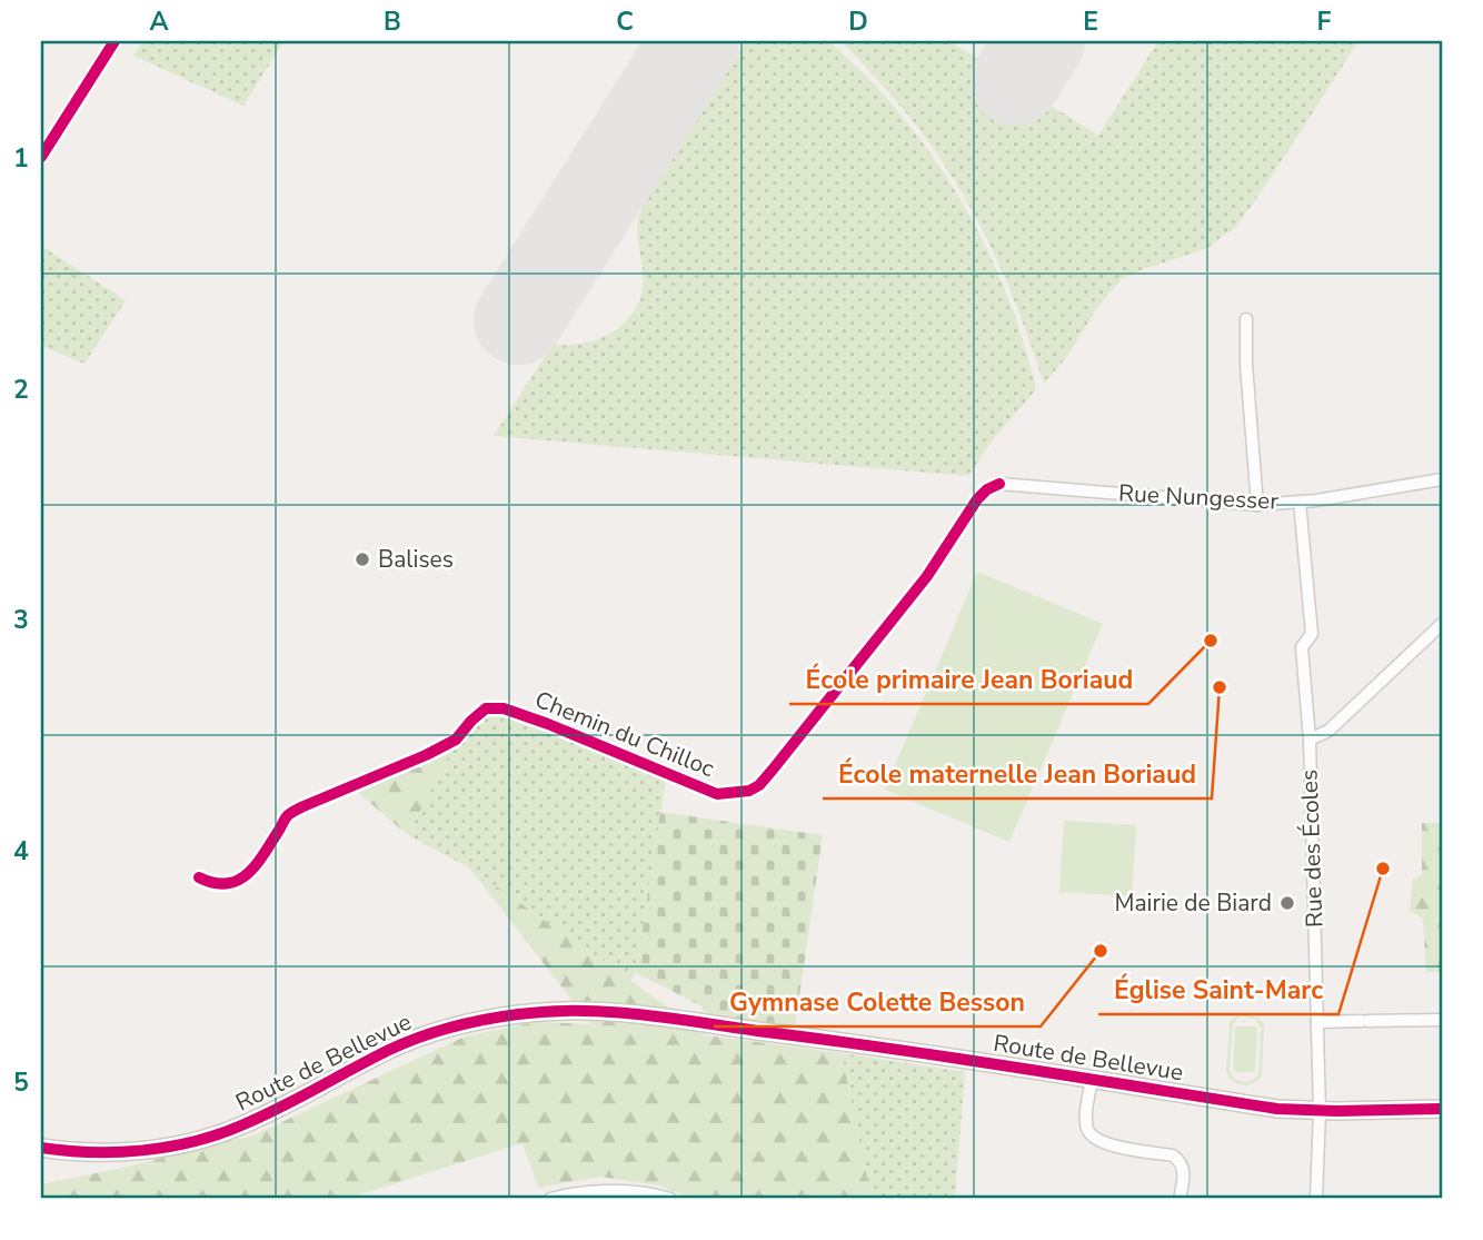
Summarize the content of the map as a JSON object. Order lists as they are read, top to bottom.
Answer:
{
  "streets": {
    "street": [
      "Rue Nungesser",
      "Chemin du Chilloc",
      "Rue des Écoles",
      "Route de Bellevue"
    ]
  },
  "crossings": [
    ["Rue Nungesser", "Chemin du Chilloc"],
    ["Rue Nungesser", "Rue des Écoles"],
    ["Rue des Écoles", "Route de Bellevue"]
  ],
  "places": [
    "Balises",
    "École primaire Jean Boriaud",
    "École maternelle Jean Boriaud",
    "Église Saint-Marc",
    "Mairie de Biard",
    "Gymnase Colette Besson"
  ],
  "grid": {
    "columns": [
      "A",
      "B",
      "C",
      "D",
      "E",
      "F"
    ],
    "rows": [
      "1",
      "2",
      "3",
      "4",
      "5"
    ]
  }
}
